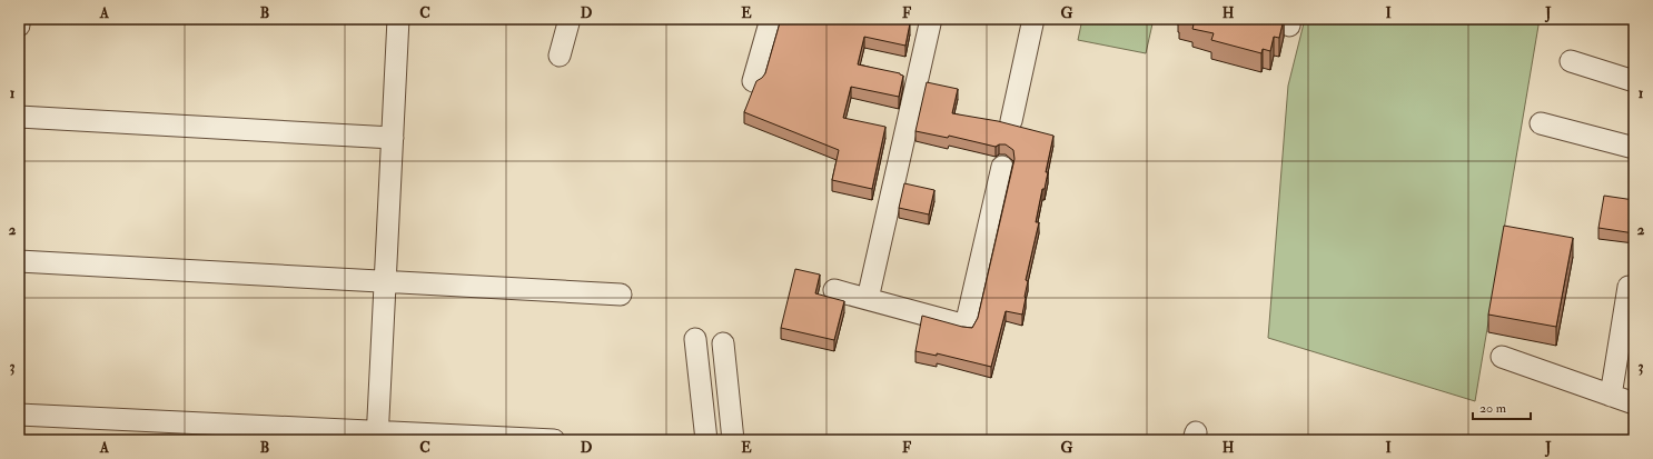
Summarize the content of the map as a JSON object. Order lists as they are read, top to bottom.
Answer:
{
  "scale_bar": "20 m",
  "grid": {
    "columns": [
      "A",
      "B",
      "C",
      "D",
      "E",
      "F",
      "G",
      "H",
      "I",
      "J"
    ],
    "rows": ["1", "2", "3"]
  }
}
